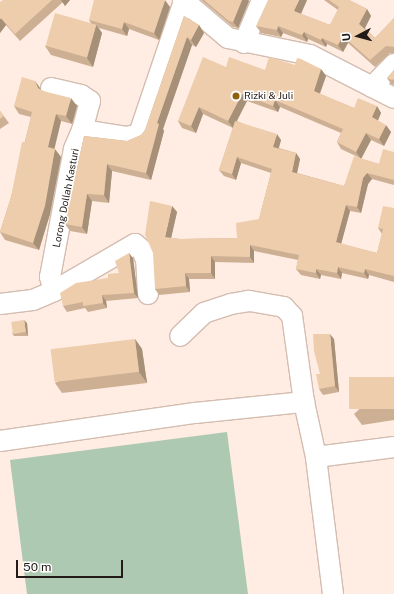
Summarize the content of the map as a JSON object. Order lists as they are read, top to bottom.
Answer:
{
  "streets": {
    "street": ["Lorong Dollah Kasturi"]
  },
  "places": ["Rizki & Juli"],
  "scale_bar": "50 m",
  "north": "left"
}
